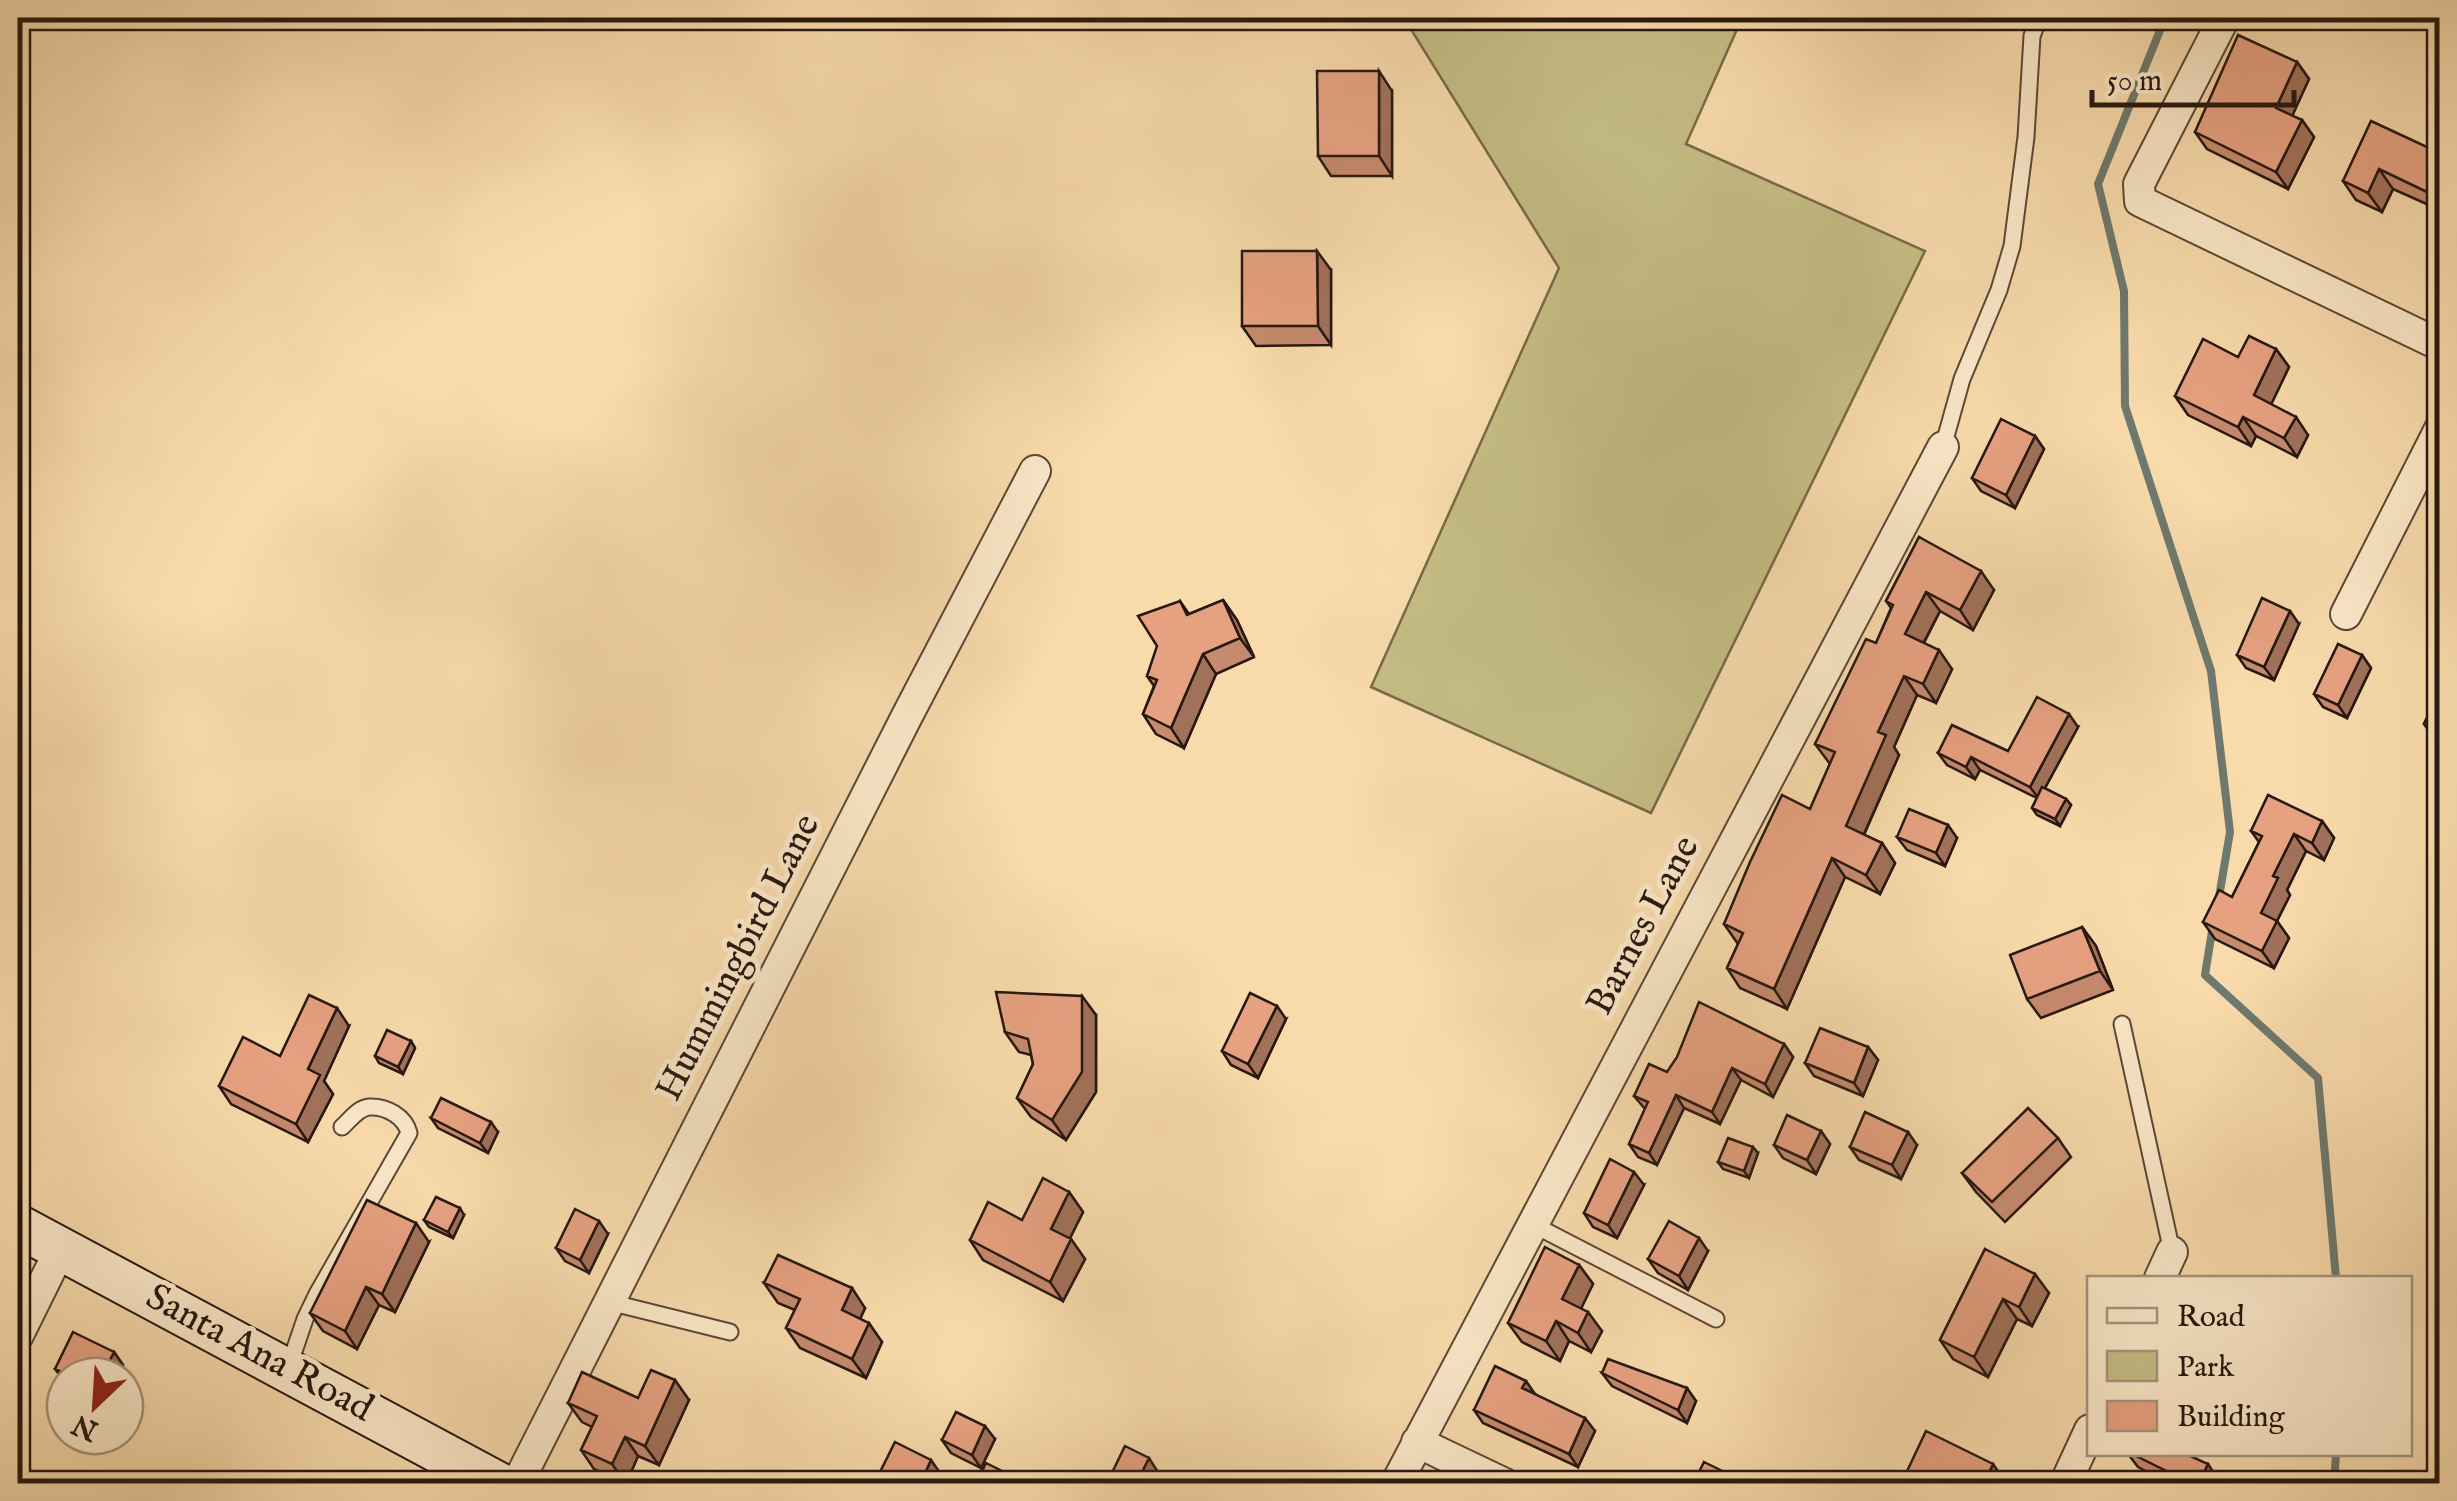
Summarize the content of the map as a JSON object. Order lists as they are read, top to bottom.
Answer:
{
  "streets": {
    "street": ["Barnes Lane", "Hummingbird Lane", "Santa Ana Road"]
  },
  "legend": ["Road", "Park", "Building"],
  "scale_bar": "50 m",
  "north": "bottom left"
}
